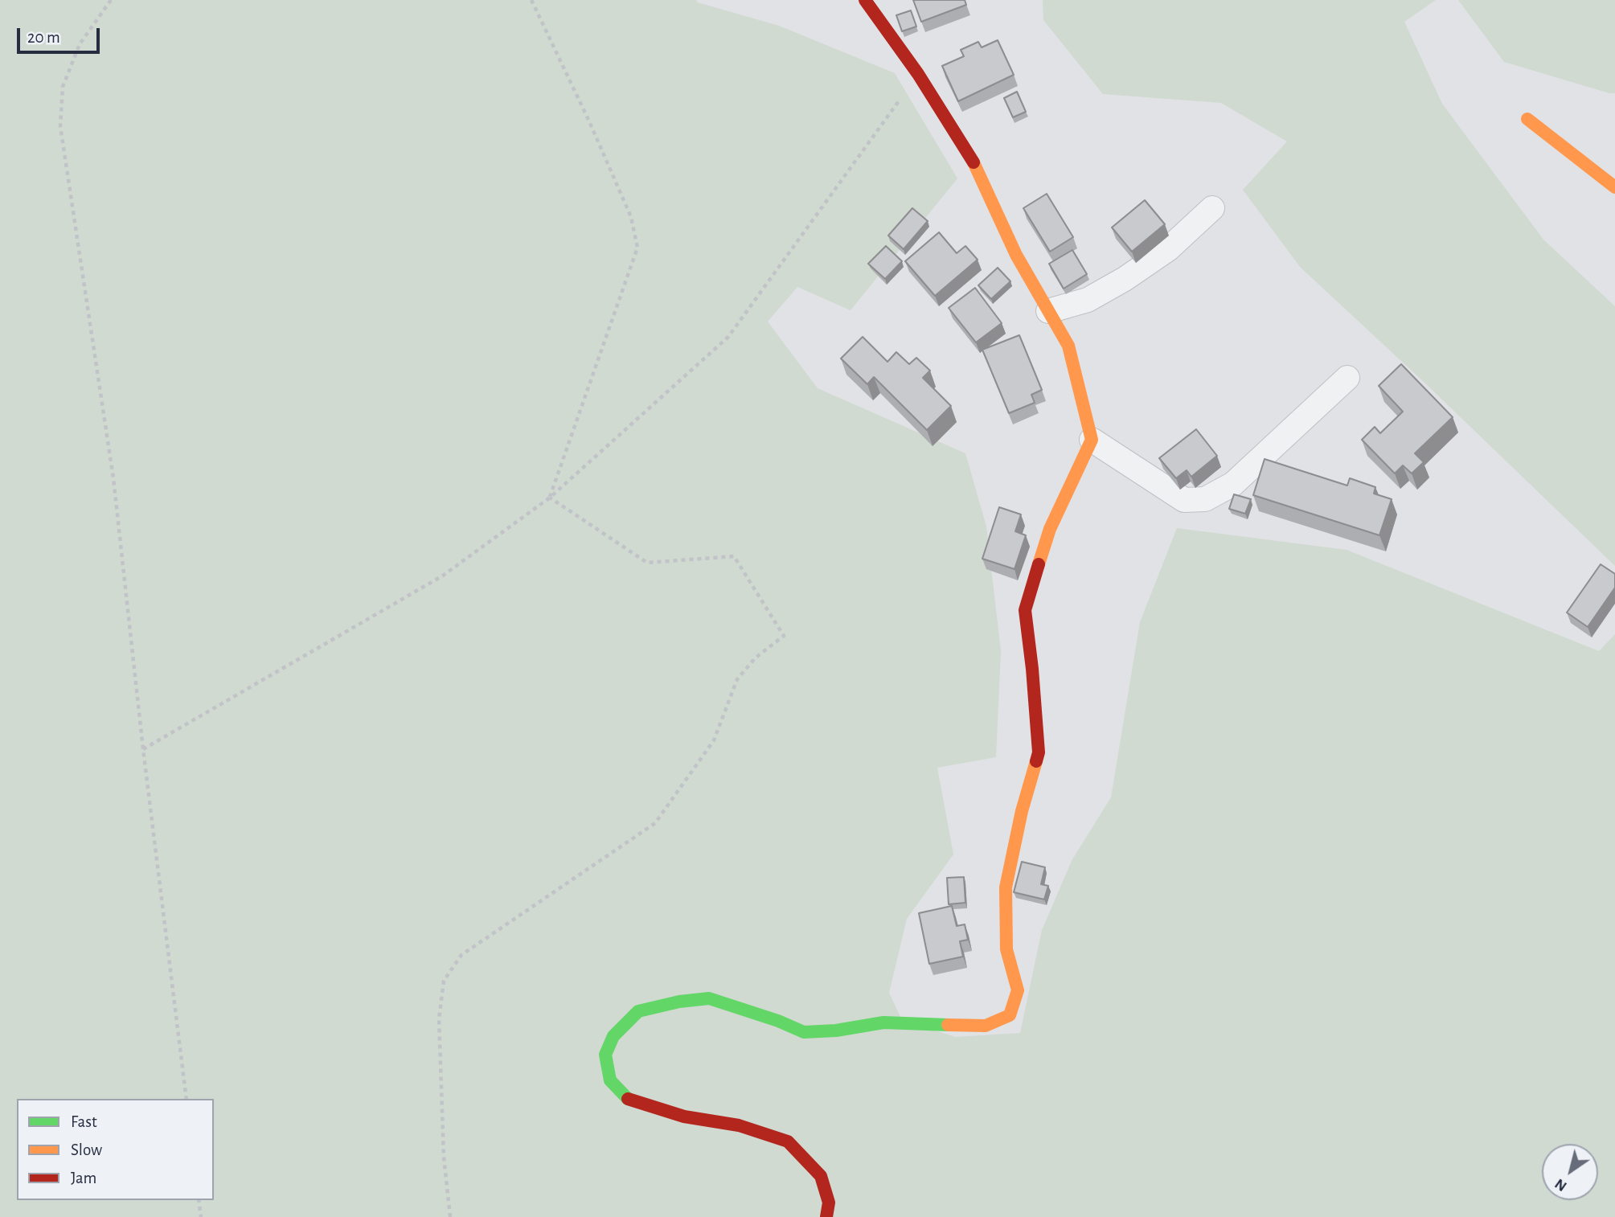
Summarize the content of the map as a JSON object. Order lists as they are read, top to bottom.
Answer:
{
  "legend": ["Fast", "Slow", "Jam"],
  "scale_bar": "20 m",
  "north": "bottom left"
}
